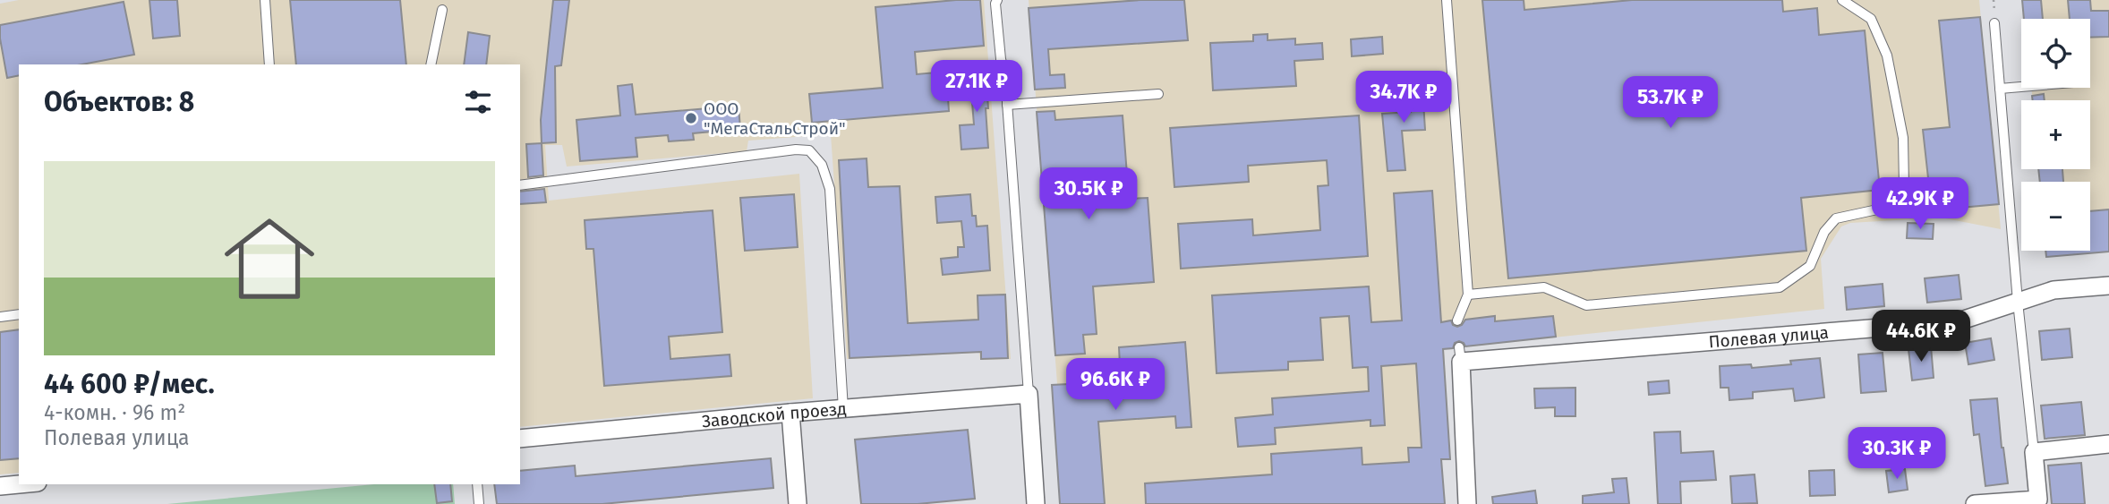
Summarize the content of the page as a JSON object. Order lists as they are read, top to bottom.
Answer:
{
  "streets": {
    "street": ["Полевая улица", "Заводской проезд"]
  },
  "places": ["ООО \"МегаСтальСтрой\""],
  "page": {
    "map_buttons": ["+", "−"],
    "price": [
      "27.1K ₽",
      "34.7K ₽",
      "53.7K ₽",
      "30.5K ₽",
      "42.9K ₽",
      "44.6K ₽",
      "96.6K ₽",
      "30.3K ₽"
    ],
    "heading": "Объектов: 8",
    "list": [
      {
        "name": "44 600 ₽/мес.",
        "note": "4-комн. · 96 m² · Полевая улица"
      }
    ]
  }
}
